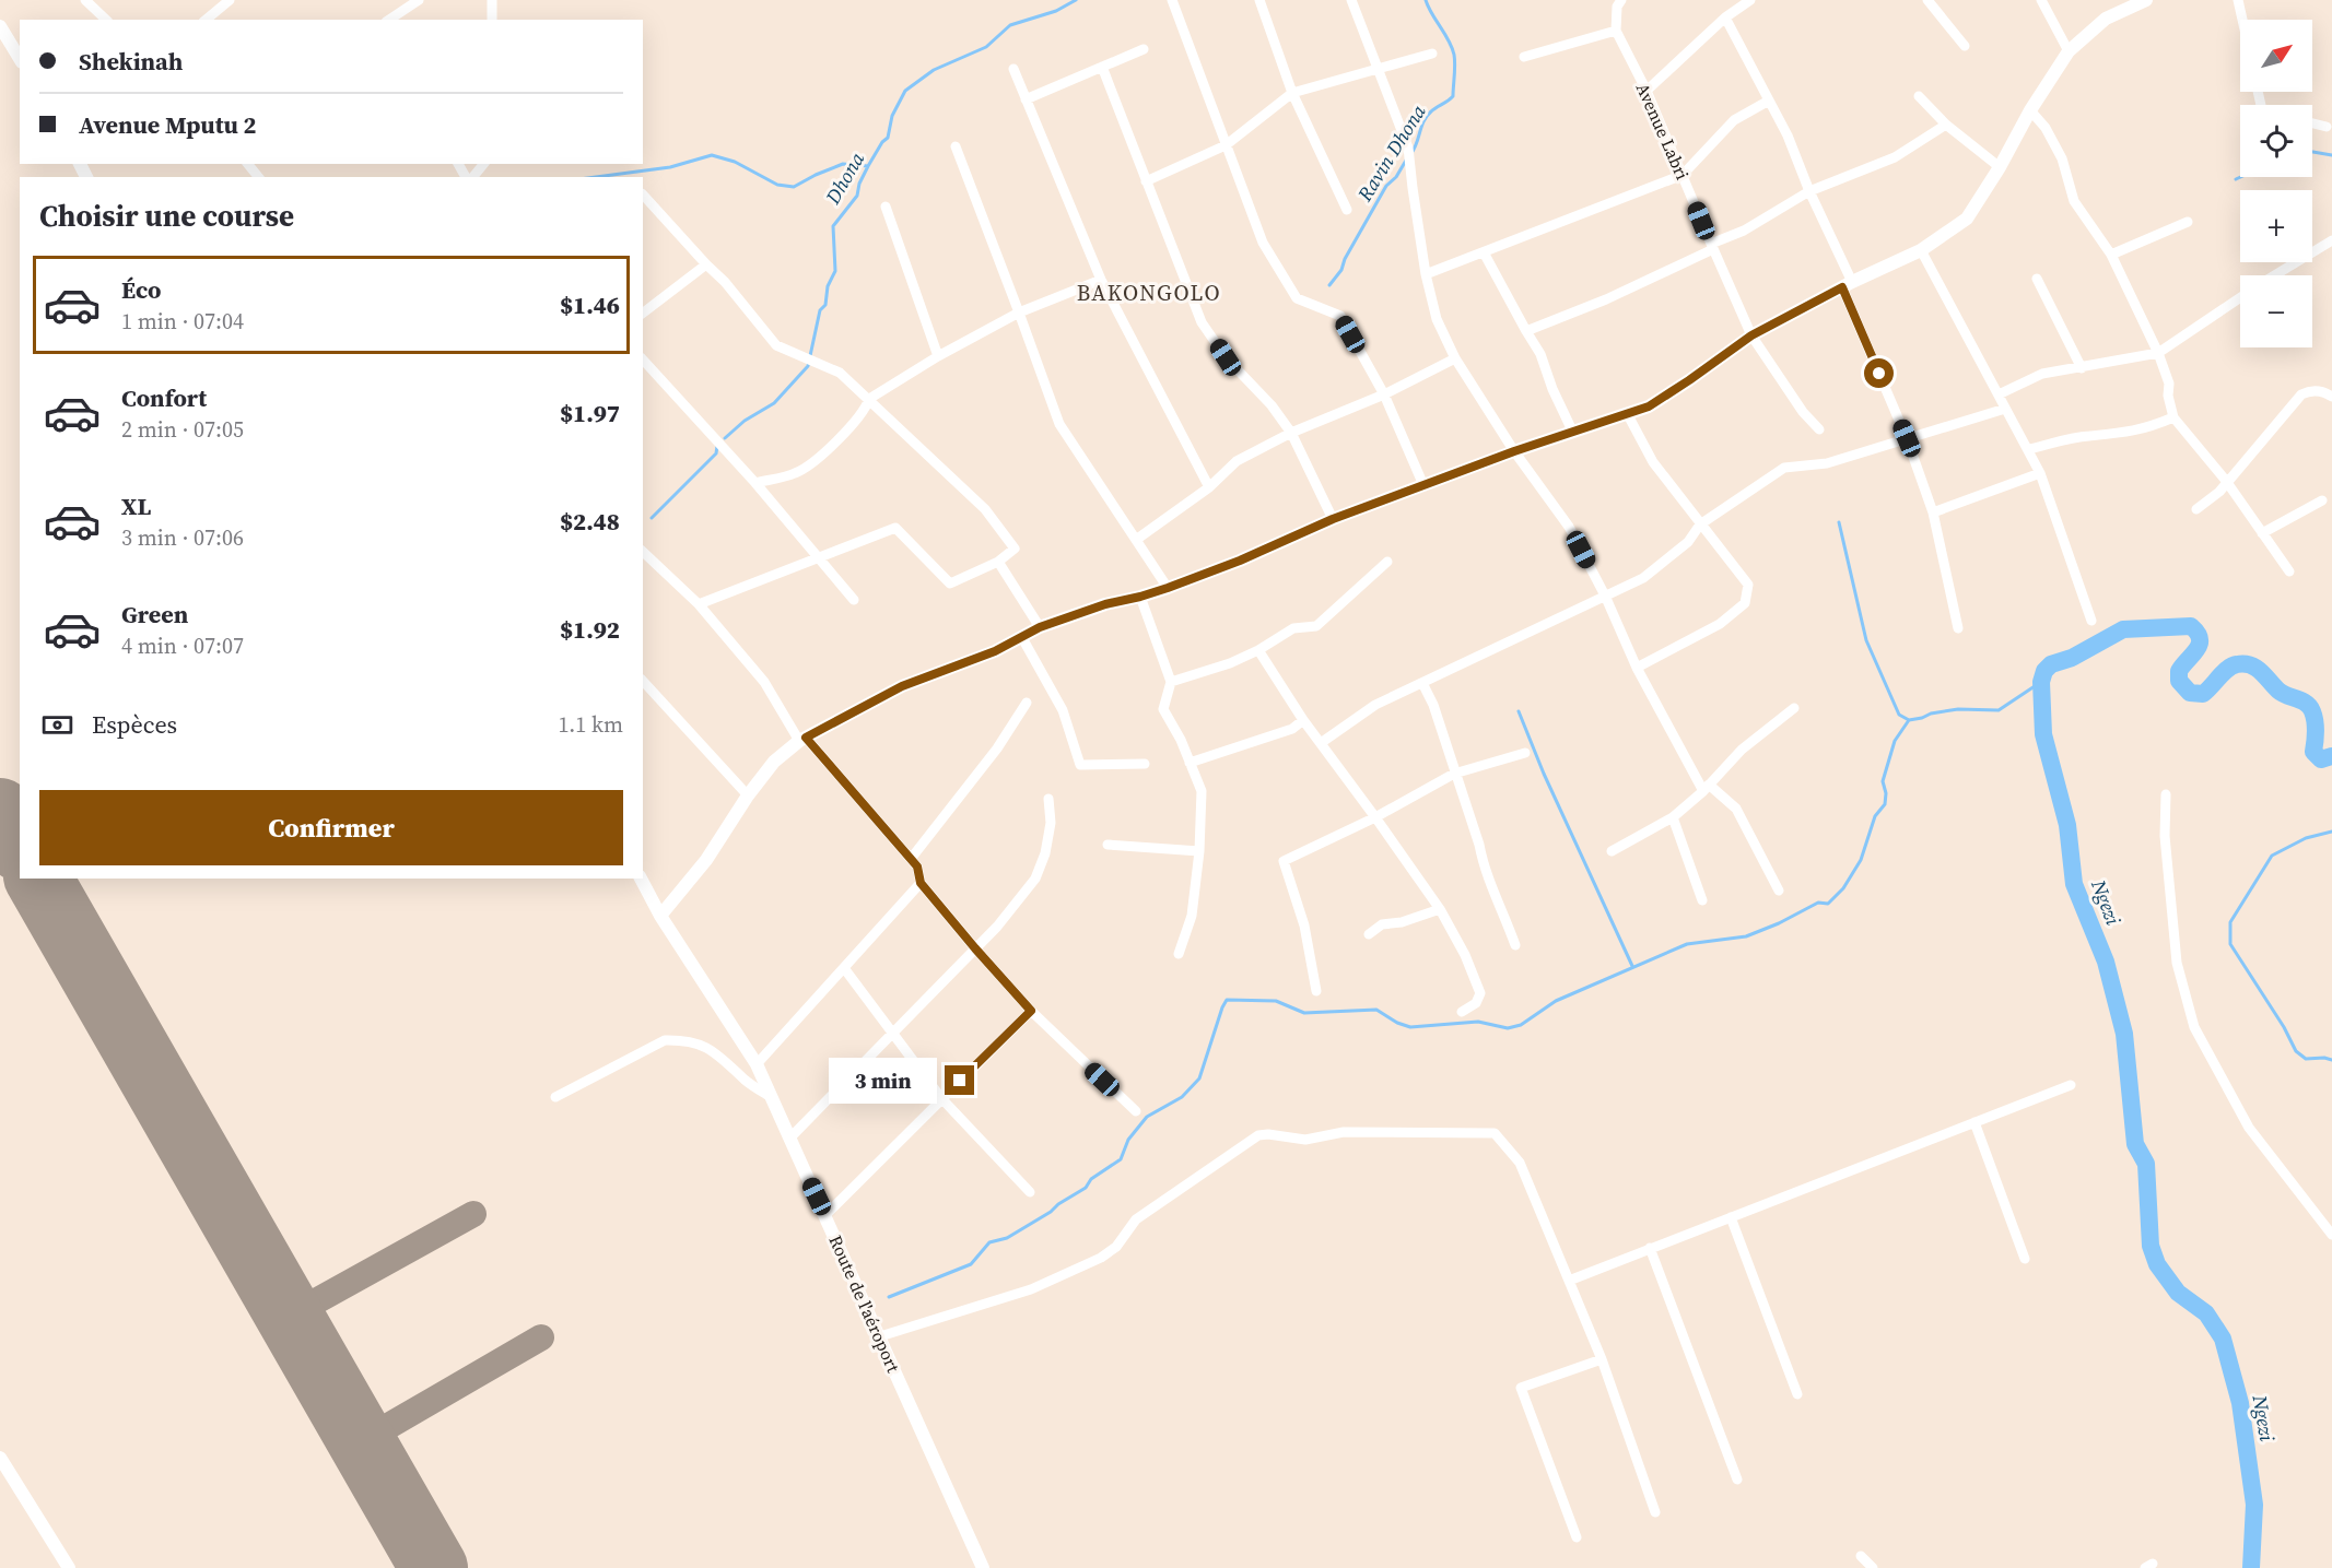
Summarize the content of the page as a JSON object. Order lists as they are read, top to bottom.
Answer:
{
  "streets": {
    "street": ["Avenue Labri", "Route de l'aéroport"]
  },
  "districts": ["BAKONGOLO"],
  "water": ["Ravin Dhona", "Dhona", "Ngezi"],
  "north": "top right",
  "page": {
    "map_buttons": ["+", "−"],
    "banner": ["Shekinah", "Avenue Mputu 2"],
    "heading": "Choisir une course",
    "list": [
      {
        "name": "Éco",
        "note": "1 min · 07:04",
        "value": "$1.46"
      },
      {
        "name": "Confort",
        "note": "2 min · 07:05",
        "value": "$1.97"
      },
      {
        "name": "XL",
        "note": "3 min · 07:06",
        "value": "$2.48"
      },
      {
        "name": "Green",
        "note": "4 min · 07:07",
        "value": "$1.92"
      }
    ],
    "pay": ["Espèces", "1.1 km"],
    "buttons": "Confirmer",
    "bubble": "3 min"
  }
}
